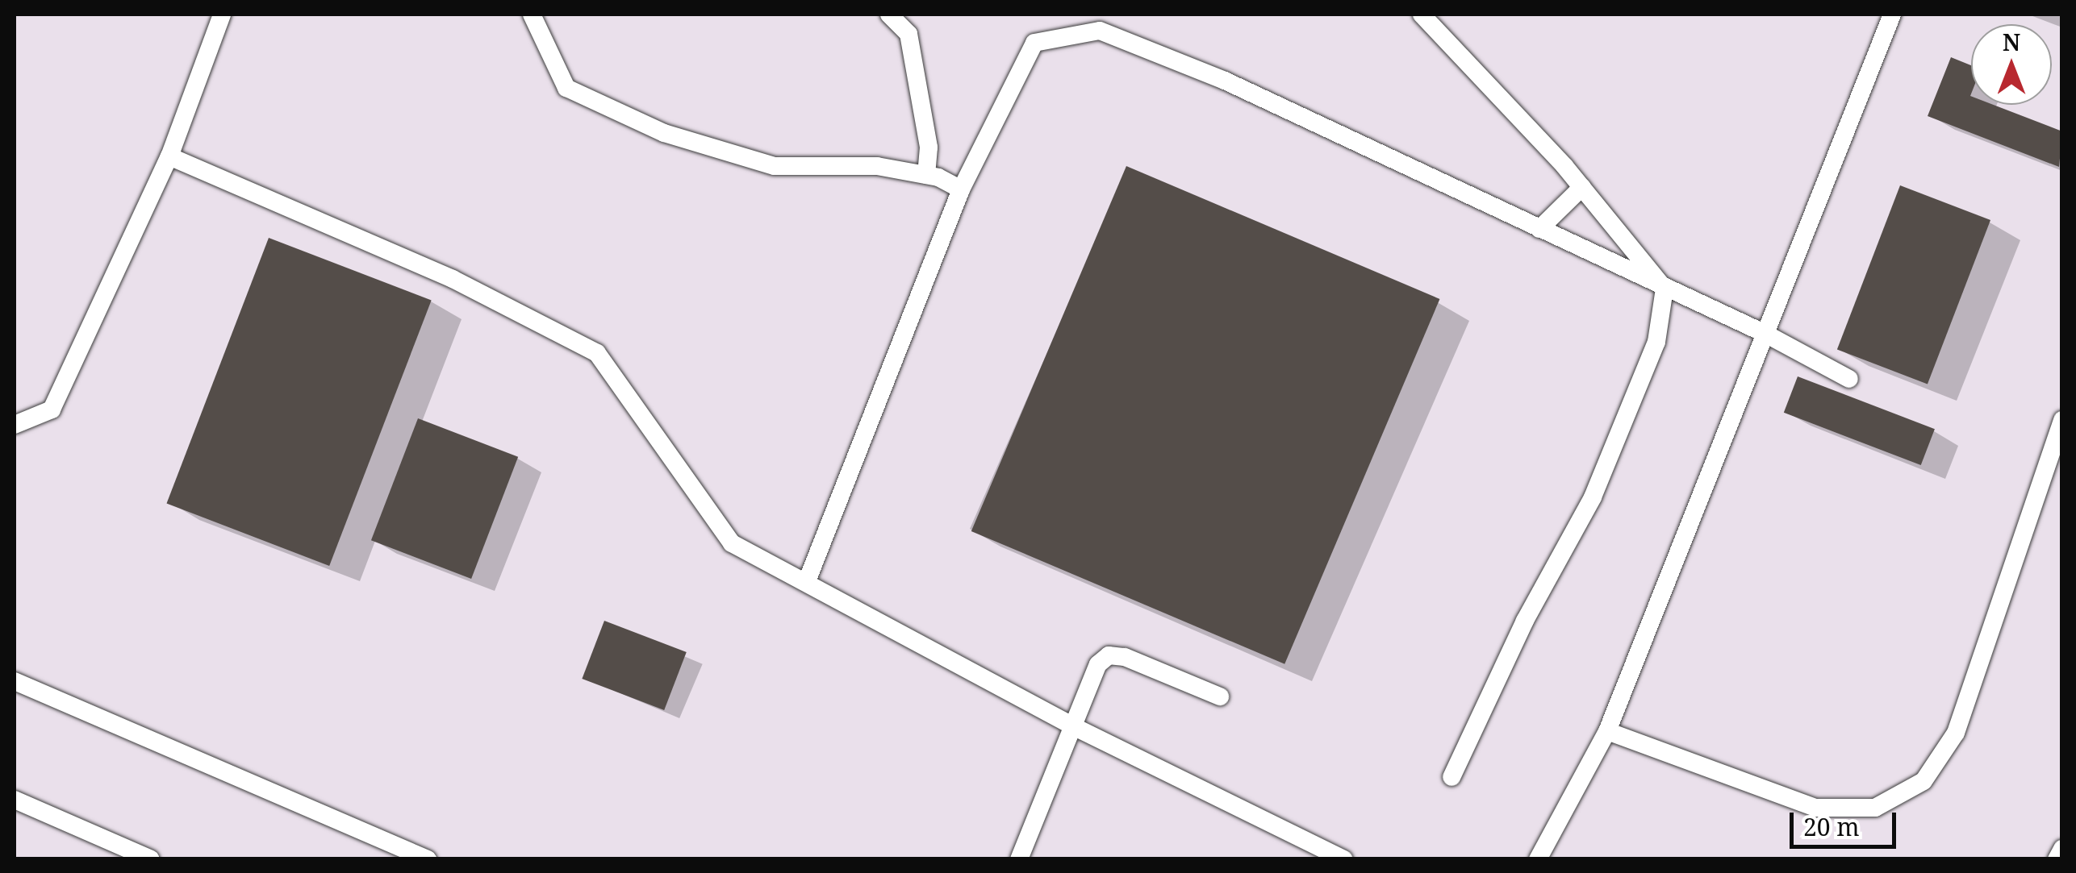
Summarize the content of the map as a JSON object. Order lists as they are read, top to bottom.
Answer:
{
  "scale_bar": "20 m",
  "north": "top"
}
